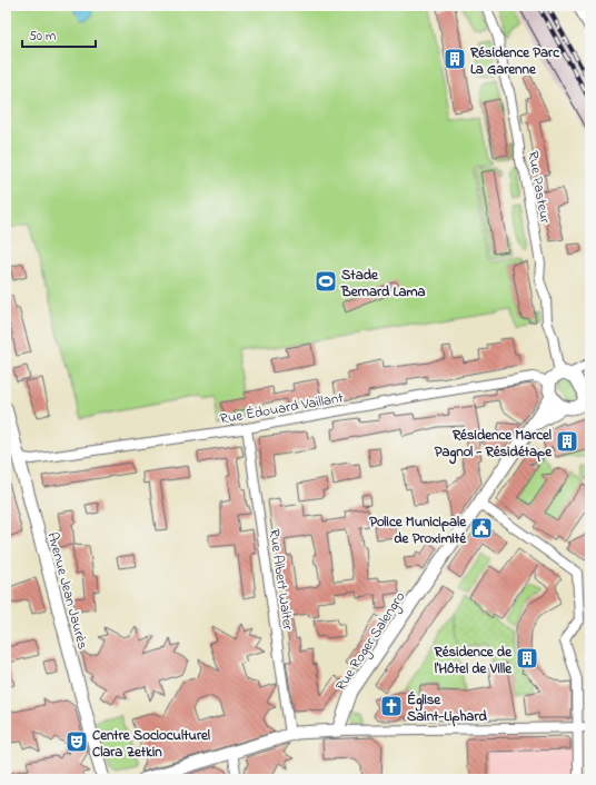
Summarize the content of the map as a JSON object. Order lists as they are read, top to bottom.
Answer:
{
  "streets": {
    "street": [
      "Rue Pasteur",
      "Rue Édouard Vaillant",
      "Rue Albert Walter",
      "Avenue Jean Jaurès",
      "Rue Roger Salengro"
    ]
  },
  "crossings": [
    ["Rue Pasteur", "Rue Roger Salengro"],
    ["Rue Édouard Vaillant", "Rue Albert Walter"],
    ["Rue Édouard Vaillant", "Avenue Jean Jaurès"],
    ["Rue Édouard Vaillant", "Rue Roger Salengro"]
  ],
  "places": {
    "building": ["Résidence Parc La Garenne", "Résidence Marcel Pagnol - Résidétape", "Résidence de l'Hôtel de Ville"],
    "sports": ["Stade Bernard Lama"],
    "public building": ["Police Municipale de Proximité"],
    "church": ["Église Saint-Liphard"],
    "theatre": ["Centre Socioculturel Clara Zetkin"]
  },
  "scale_bar": "50 m"
}
